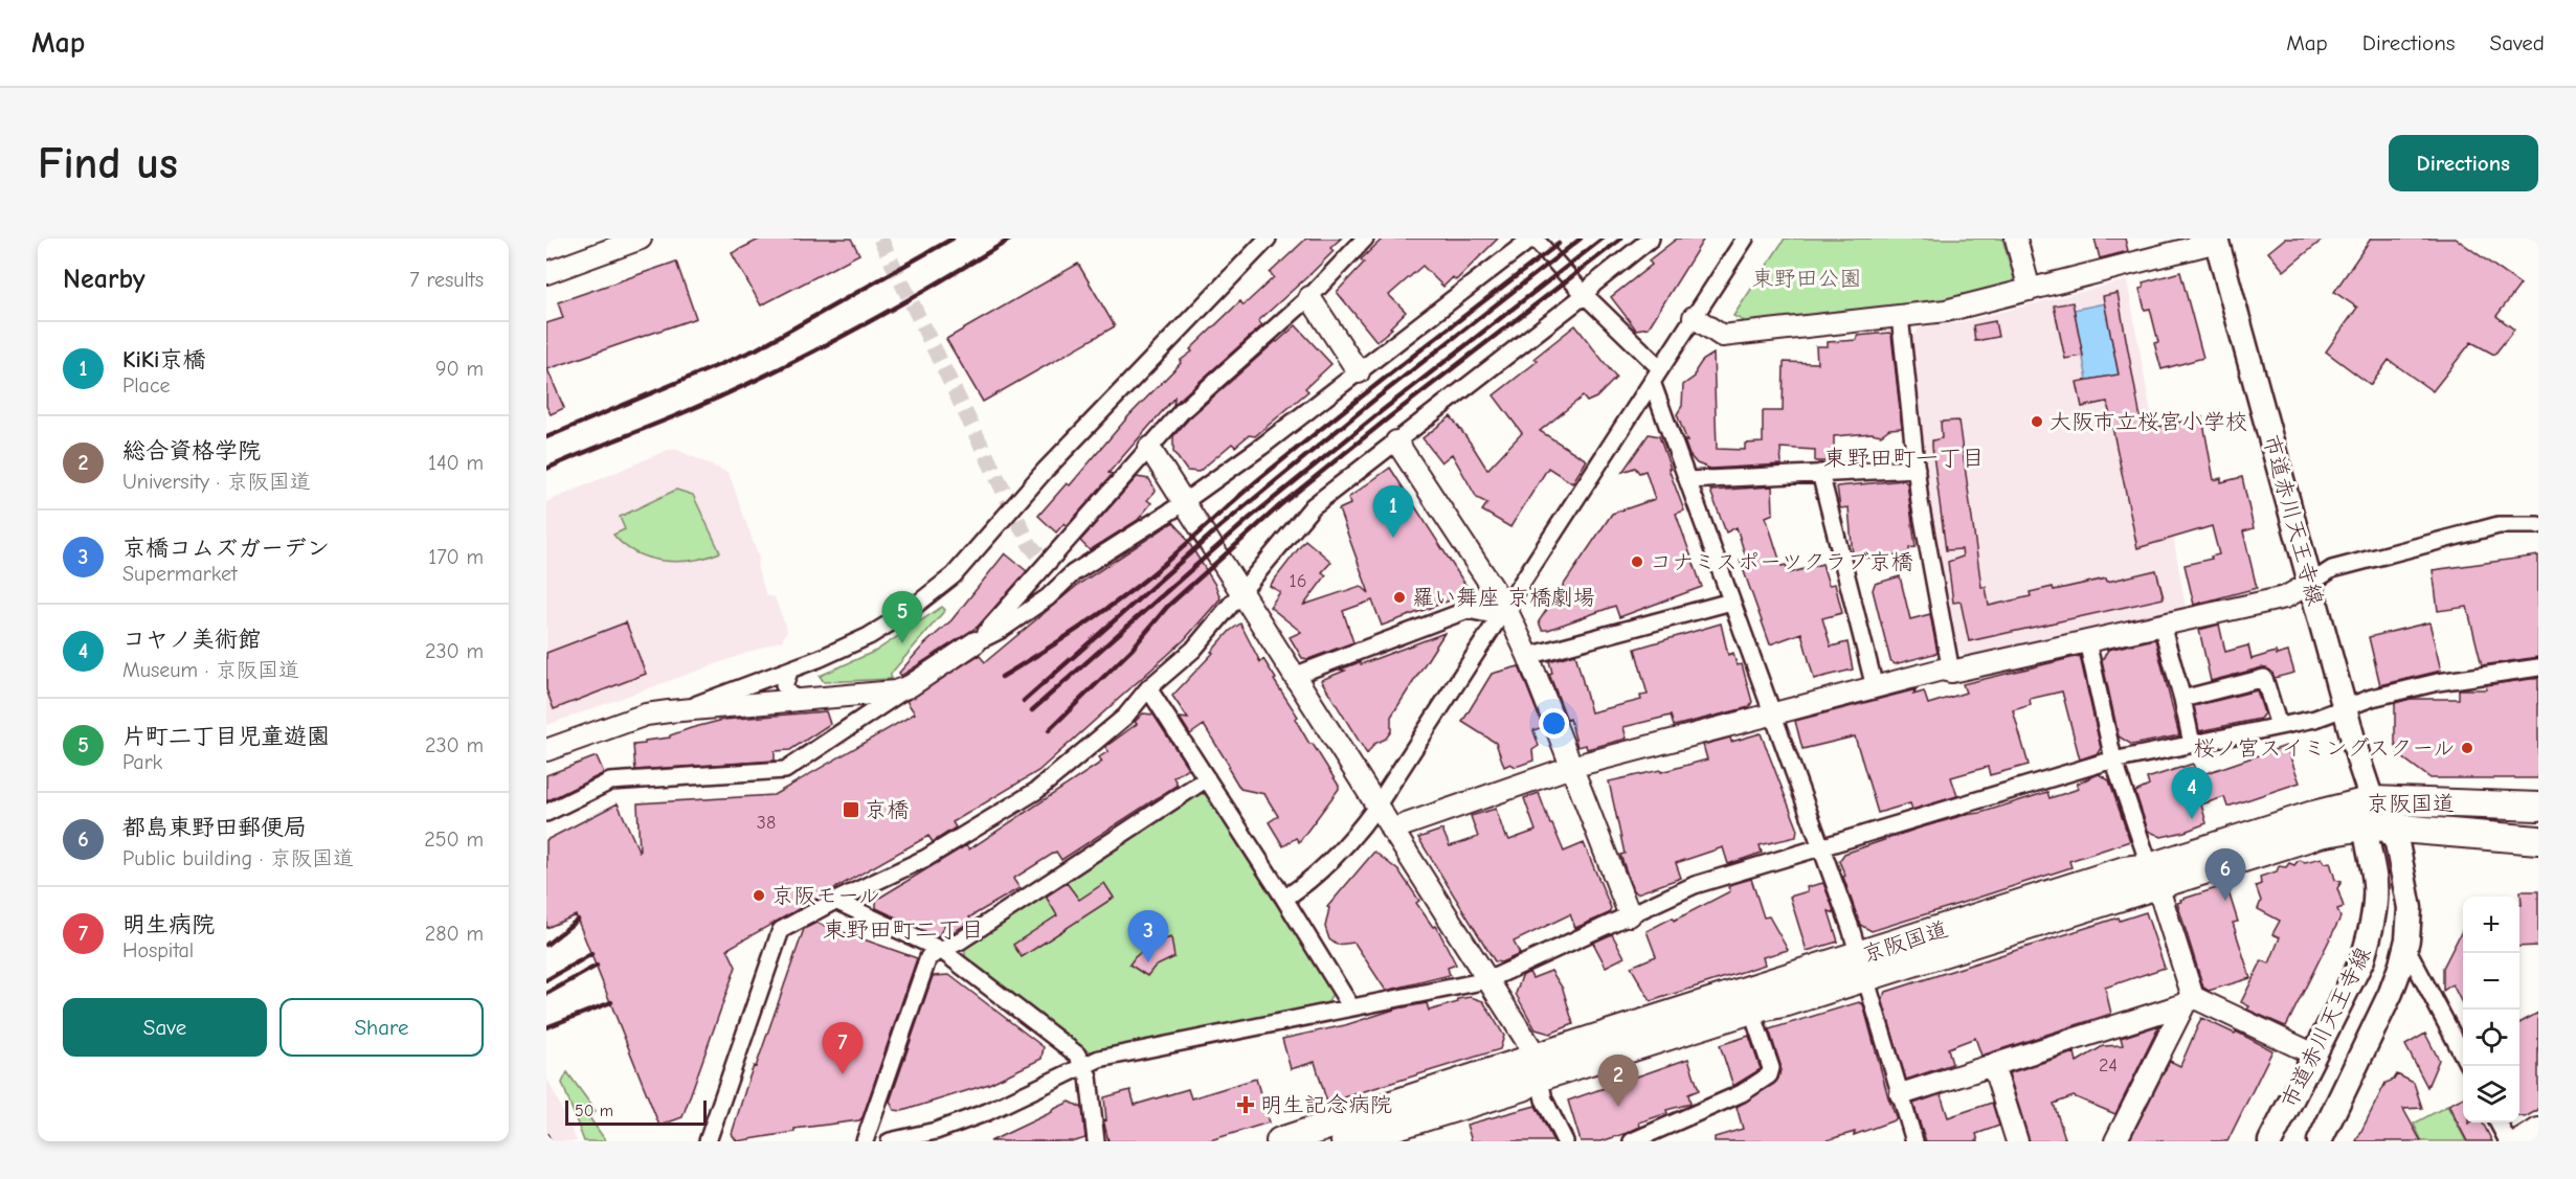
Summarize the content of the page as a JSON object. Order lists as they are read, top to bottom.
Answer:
{
  "streets": {
    "highway": ["京阪国道"],
    "main road": ["市道赤川天王寺線"]
  },
  "crossings": [
    ["市道赤川天王寺線", "京阪国道"]
  ],
  "districts": ["東野田町一丁目", "東野田町二丁目"],
  "parks": ["東野田公園"],
  "places": {
    "other": [
      "大阪市立桜宮小学校",
      "コナミスポーツクラブ京橋",
      "羅い舞座 京橋劇場",
      "桜ノ宮スイミングスクール",
      "京阪モール"
    ],
    "transit": ["京橋"],
    "health": ["明生記念病院"]
  },
  "house_numbers": ["16", "38", "24"],
  "scale_bar": "50 m",
  "page": {
    "header": "Map",
    "nav": ["Map", "Directions", "Saved"],
    "buttons": [
      "Directions",
      ["Save", "Share"]
    ],
    "title": "Find us",
    "heading": ["Nearby", "7 results"],
    "list": [
      {
        "mark": "1",
        "name": "KiKi京橋",
        "note": "Place",
        "value": "90 m"
      },
      {
        "mark": "2",
        "name": "総合資格学院",
        "note": "University · 京阪国道",
        "value": "140 m"
      },
      {
        "mark": "3",
        "name": "京橋コムズガーデン",
        "note": "Supermarket",
        "value": "170 m"
      },
      {
        "mark": "4",
        "name": "コヤノ美術館",
        "note": "Museum · 京阪国道",
        "value": "230 m"
      },
      {
        "mark": "5",
        "name": "片町二丁目児童遊園",
        "note": "Park",
        "value": "230 m"
      },
      {
        "mark": "6",
        "name": "都島東野田郵便局",
        "note": "Public building · 京阪国道",
        "value": "250 m"
      },
      {
        "mark": "7",
        "name": "明生病院",
        "note": "Hospital",
        "value": "280 m"
      }
    ],
    "pins": [
      "1",
      "5",
      "4",
      "6",
      "3",
      "7",
      "2"
    ],
    "map_buttons": ["+", "−"],
    "scale": "50 m"
  }
}
